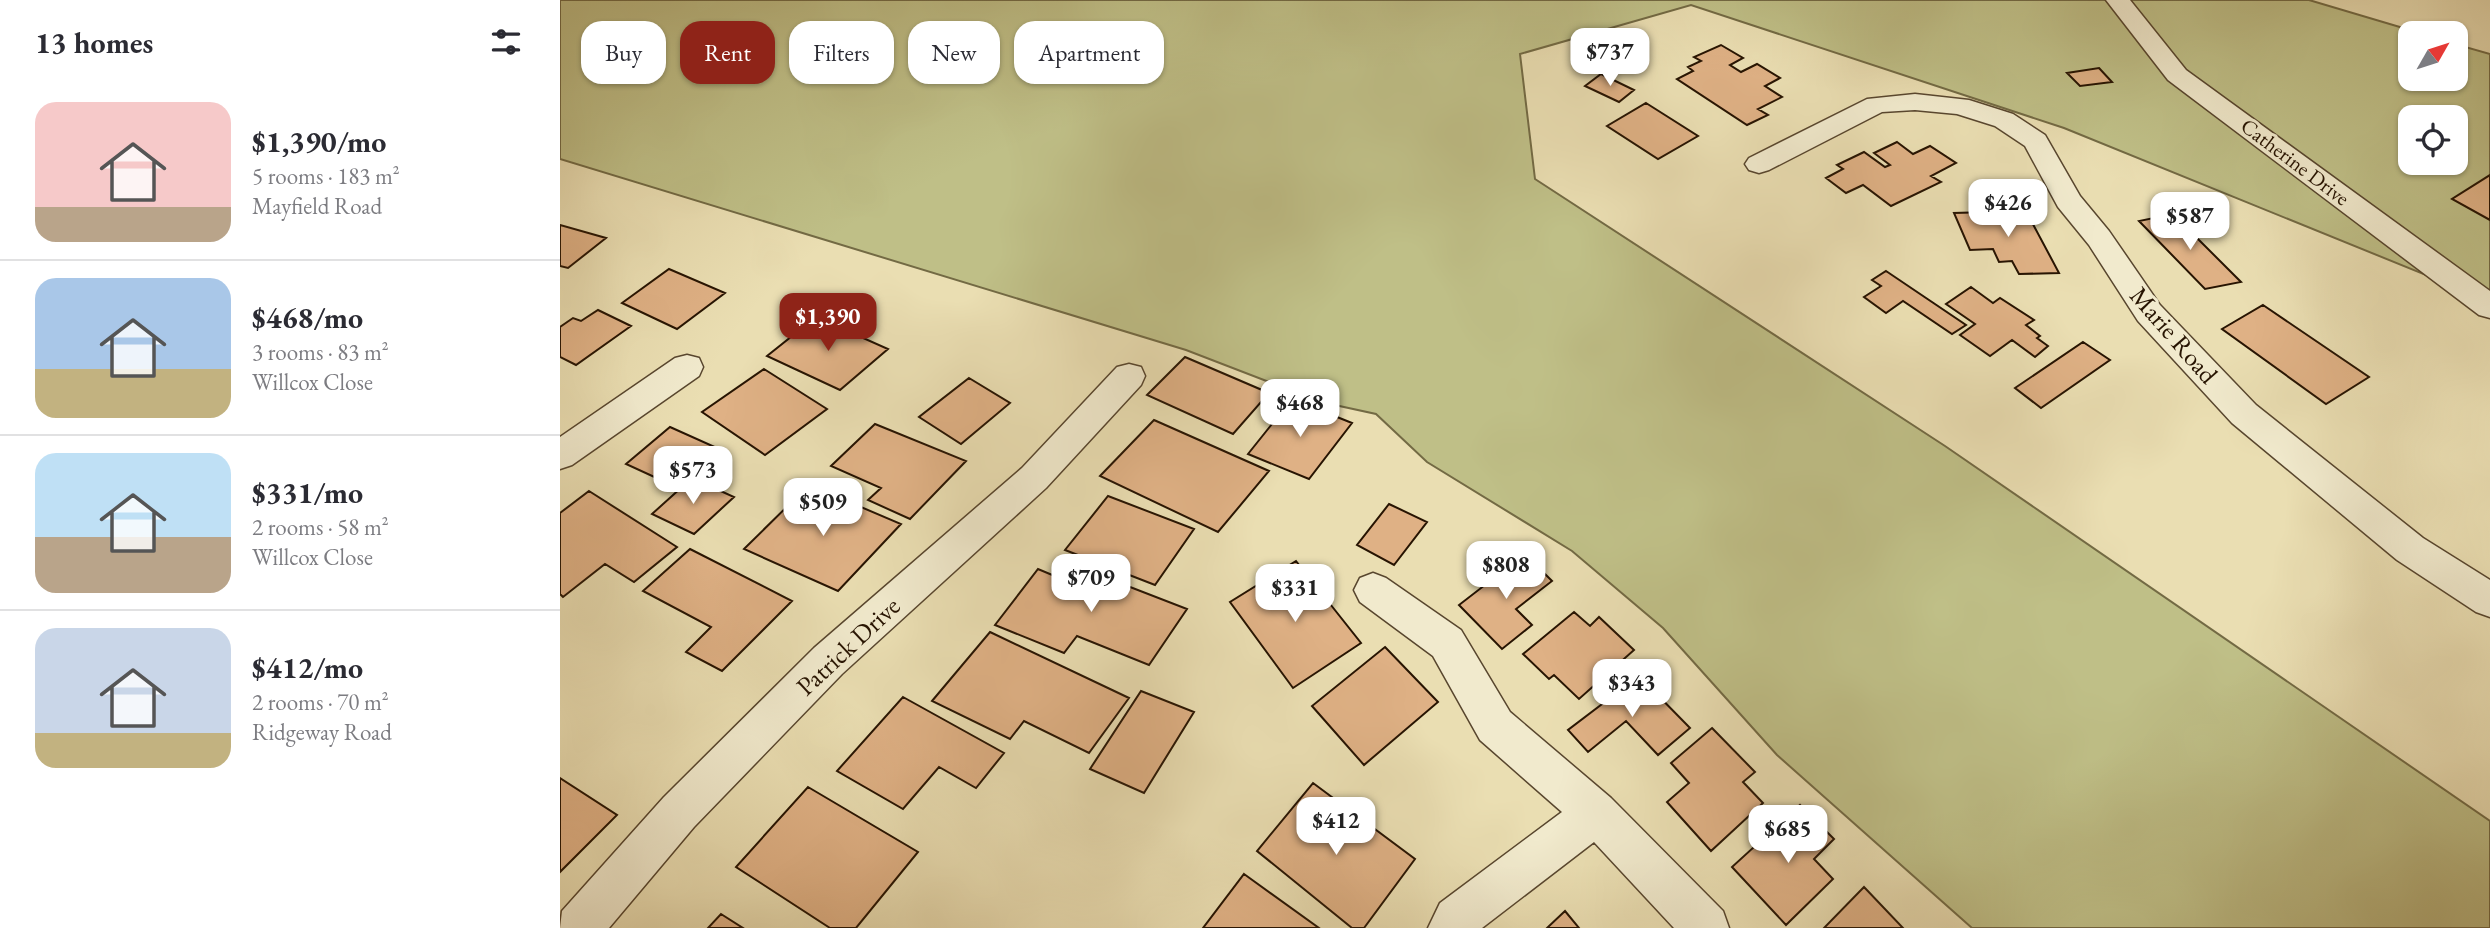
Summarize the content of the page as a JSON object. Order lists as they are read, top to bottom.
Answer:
{
  "streets": {
    "street": ["Catherine Drive", "Marie Road", "Patrick Drive"]
  },
  "north": "top right",
  "page": {
    "heading": "13 homes",
    "chip": [
      "Buy",
      "Rent",
      "Filters",
      "New",
      "Apartment"
    ],
    "price": [
      "$737",
      "$426",
      "$587",
      "$1,390",
      "$468",
      "$573",
      "$509",
      "$808",
      "$709",
      "$331",
      "$343",
      "$412",
      "$685"
    ],
    "list": [
      {
        "name": "$1,390/mo",
        "note": "5 rooms · 183 m² · Mayfield Road"
      },
      {
        "name": "$468/mo",
        "note": "3 rooms · 83 m² · Willcox Close"
      },
      {
        "name": "$331/mo",
        "note": "2 rooms · 58 m² · Willcox Close"
      },
      {
        "name": "$412/mo",
        "note": "2 rooms · 70 m² · Ridgeway Road"
      }
    ]
  }
}
